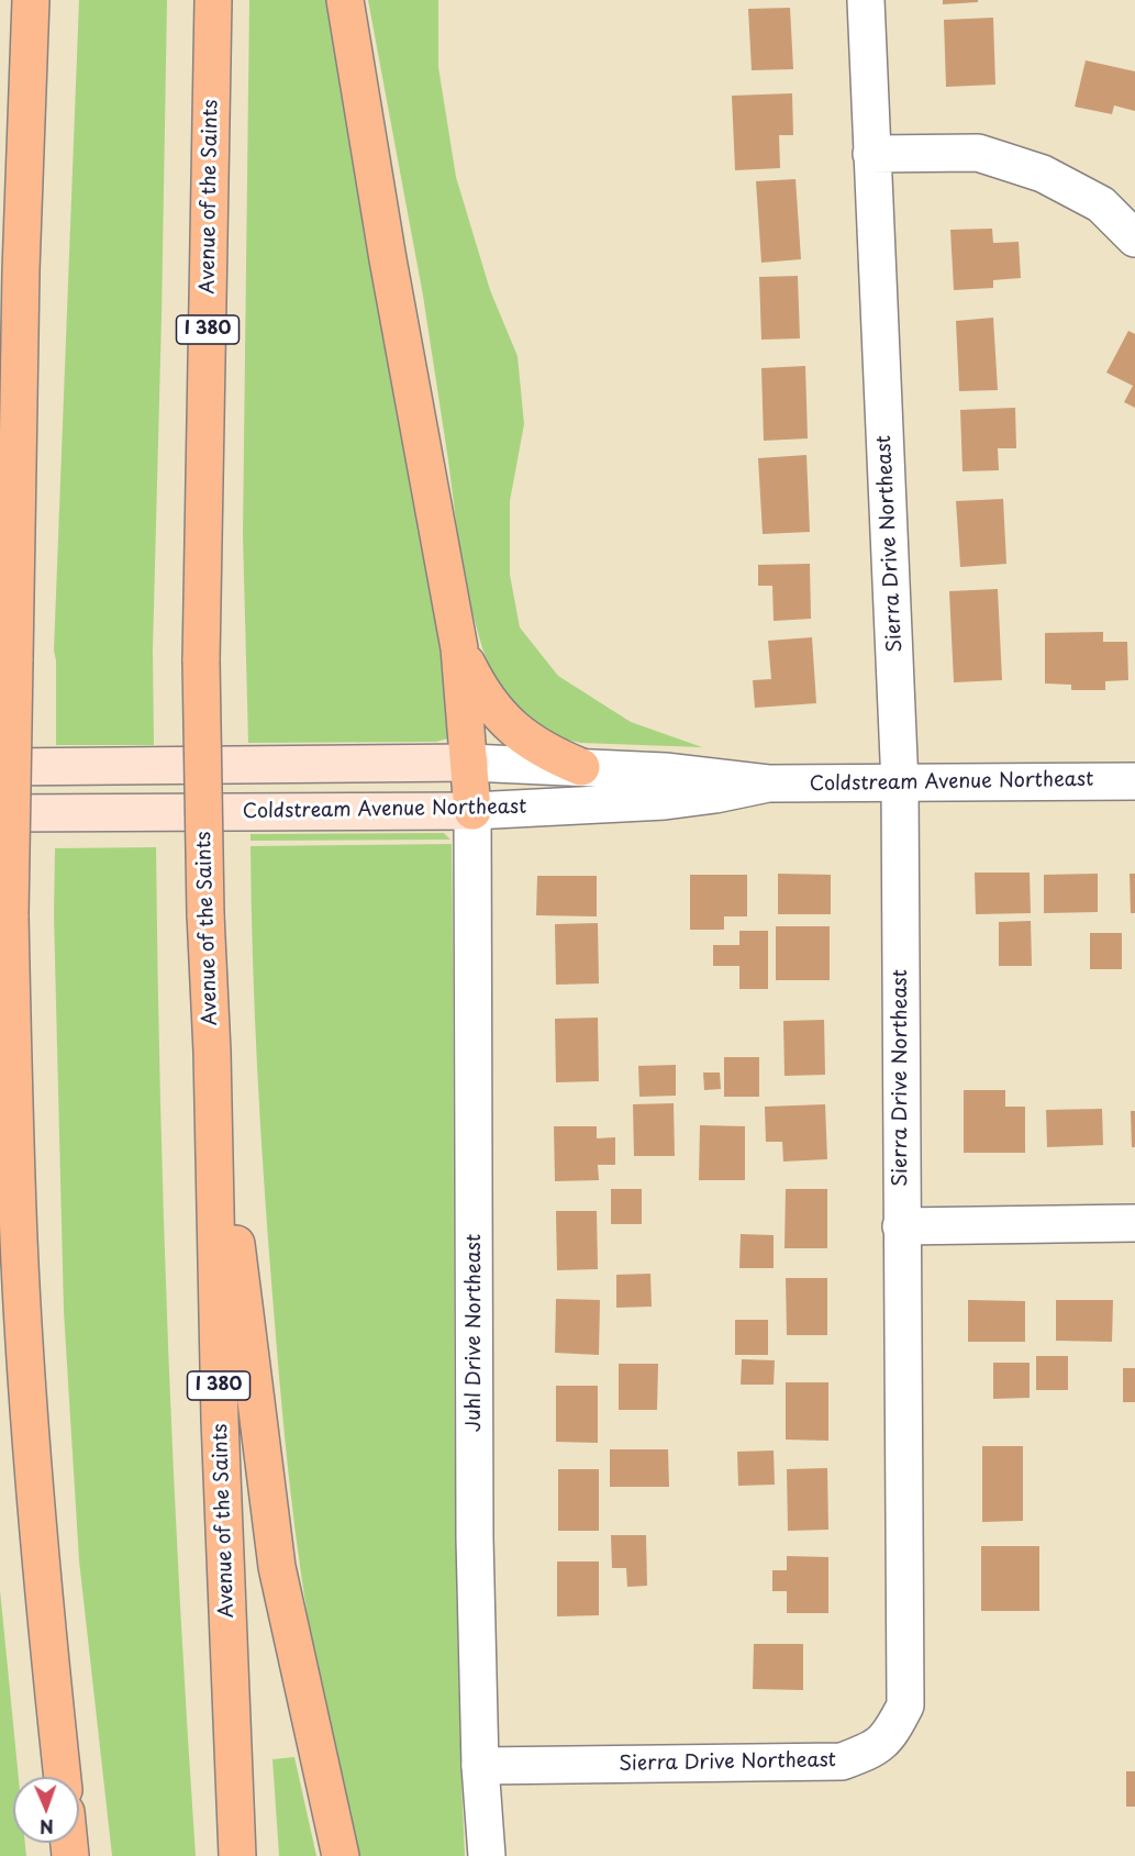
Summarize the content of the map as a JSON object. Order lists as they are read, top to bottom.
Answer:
{
  "streets": {
    "highway": ["Avenue of the Saints", "I 380"],
    "main road": ["Coldstream Avenue Northeast"],
    "street": ["Sierra Drive Northeast", "Juhl Drive Northeast"]
  },
  "crossings": [
    ["Sierra Drive Northeast", "Coldstream Avenue Northeast"],
    ["Sierra Drive Northeast", "Juhl Drive Northeast"],
    ["Coldstream Avenue Northeast", "Juhl Drive Northeast"]
  ],
  "north": "bottom"
}
